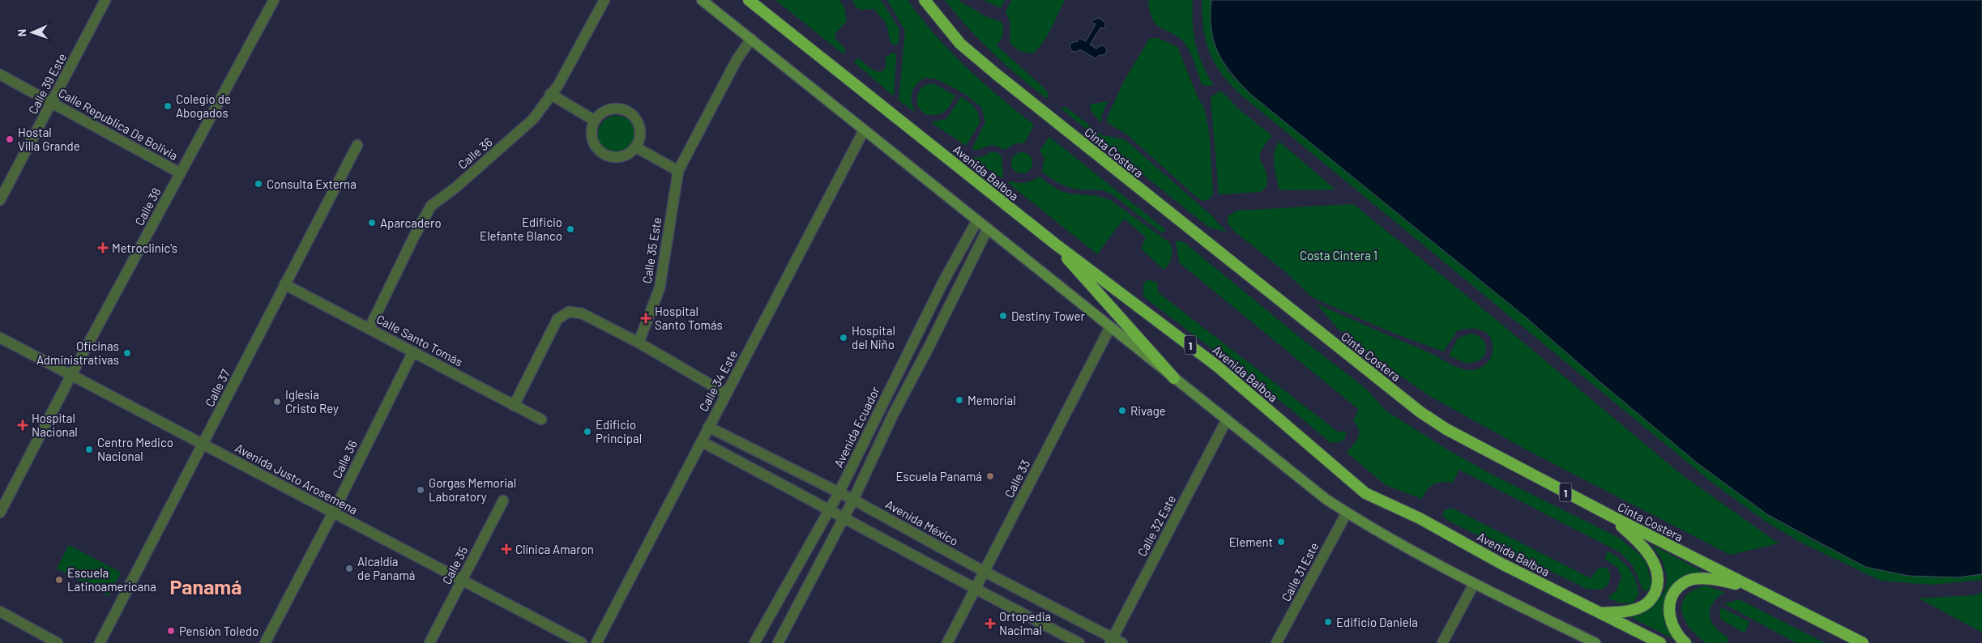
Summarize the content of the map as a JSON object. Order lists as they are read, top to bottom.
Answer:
{
  "streets": {
    "highway": ["Cinta Costera", "Avenida Balboa", "1"],
    "street": [
      "Calle 39 Este",
      "Calle Republica De Bolivia",
      "Calle 36",
      "Calle 38",
      "Calle 35 Este",
      "Calle Santo Tomás",
      "Calle 34 Este",
      "Calle 37",
      "Avenida Ecuador",
      "Avenida Justo Arosemena",
      "Calle 33",
      "Avenida México",
      "Calle 32 Este",
      "Calle 35",
      "Calle 31 Este"
    ]
  },
  "crossings": [
    ["Calle 39 Este", "Calle Republica De Bolivia"],
    ["Calle Republica De Bolivia", "Calle 38"],
    ["Calle 36", "Calle Santo Tomás"],
    ["Calle 36", "Avenida Justo Arosemena"],
    ["Calle 38", "Avenida Justo Arosemena"],
    ["Calle Santo Tomás", "Calle 37"],
    ["Calle 34 Este", "Avenida México"],
    ["Calle 37", "Avenida Justo Arosemena"],
    ["Avenida Ecuador", "Avenida México"],
    ["Avenida Justo Arosemena", "Calle 35"],
    ["Calle 33", "Avenida México"],
    ["Avenida México", "Calle 32 Este"]
  ],
  "districts": ["Panamá"],
  "parks": ["Costa Cintera 1"],
  "places": {
    "other": [
      "Colegio de Abogados",
      "Hostal Villa Grande",
      "Consulta Externa",
      "Aparcadero",
      "Edificio Elefante Blanco",
      "Destiny Tower",
      "Hospital del Niño",
      "Oficinas Administrativas",
      "Memorial",
      "Iglesia Cristo Rey",
      "Rivage",
      "Edificio Principal",
      "Centro Medico Nacional",
      "Escuela Panamá",
      "Gorgas Memorial Laboratory",
      "Element",
      "Alcaldía de Panamá",
      "Escuela Latinoamericana",
      "Edificio Daniela",
      "Pensión Toledo"
    ],
    "health": [
      "Metroclinic's",
      "Hospital Santo Tomás",
      "Hospital Nacional",
      "Clínica Amaron",
      "Ortopedia Nacimal"
    ]
  },
  "north": "left"
}
